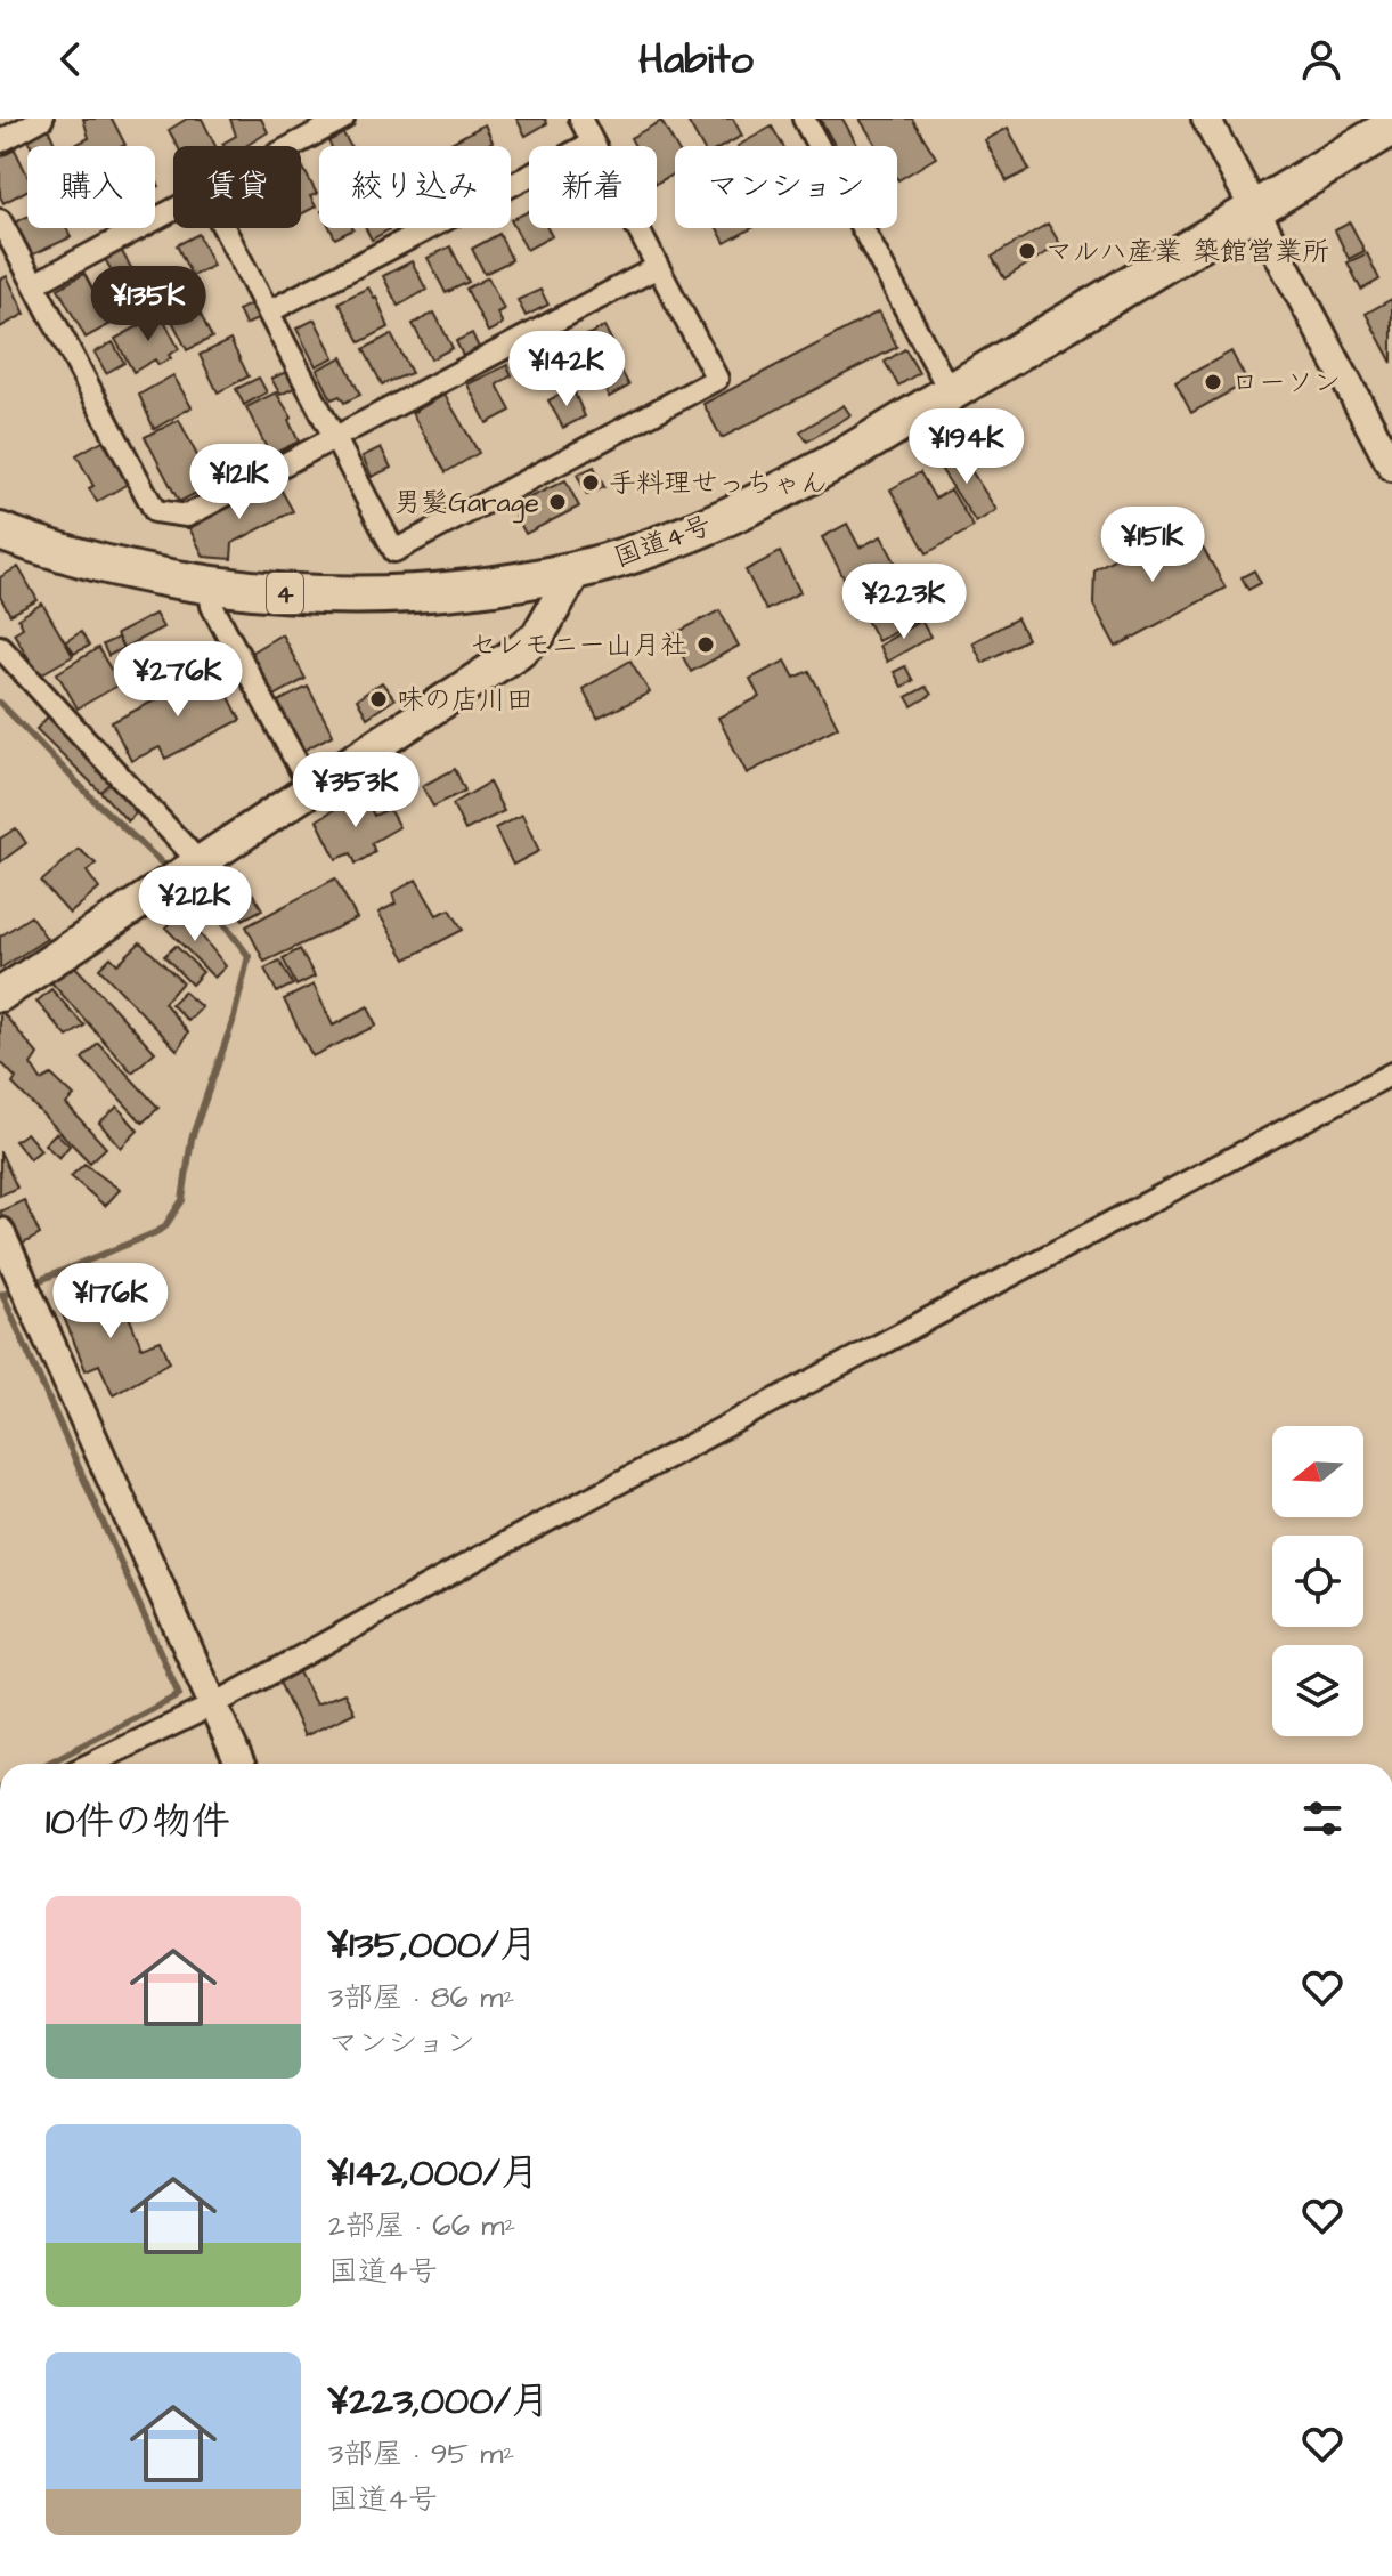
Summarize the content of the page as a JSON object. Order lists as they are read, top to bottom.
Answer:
{
  "streets": {
    "highway": ["国道4号", "4"]
  },
  "places": [
    "マルハ産業 築館営業所",
    "ローソン",
    "手料理せっちゃん",
    "男髪Garage",
    "セレモニー山月社",
    "味の店川田"
  ],
  "north": "left",
  "page": {
    "header": "Habito",
    "chip": [
      "購入",
      "賃貸",
      "絞り込み",
      "新着",
      "マンション"
    ],
    "price": [
      "¥135K",
      "¥142K",
      "¥194K",
      "¥121K",
      "¥151K",
      "¥223K",
      "¥276K",
      "¥353K",
      "¥212K",
      "¥176K"
    ],
    "heading": "10件の物件",
    "list": [
      {
        "name": "¥135,000/月",
        "note": "3部屋 · 86 m² · マンション"
      },
      {
        "name": "¥142,000/月",
        "note": "2部屋 · 66 m² · 国道4号"
      },
      {
        "name": "¥223,000/月",
        "note": "3部屋 · 95 m² · 国道4号"
      }
    ]
  }
}
